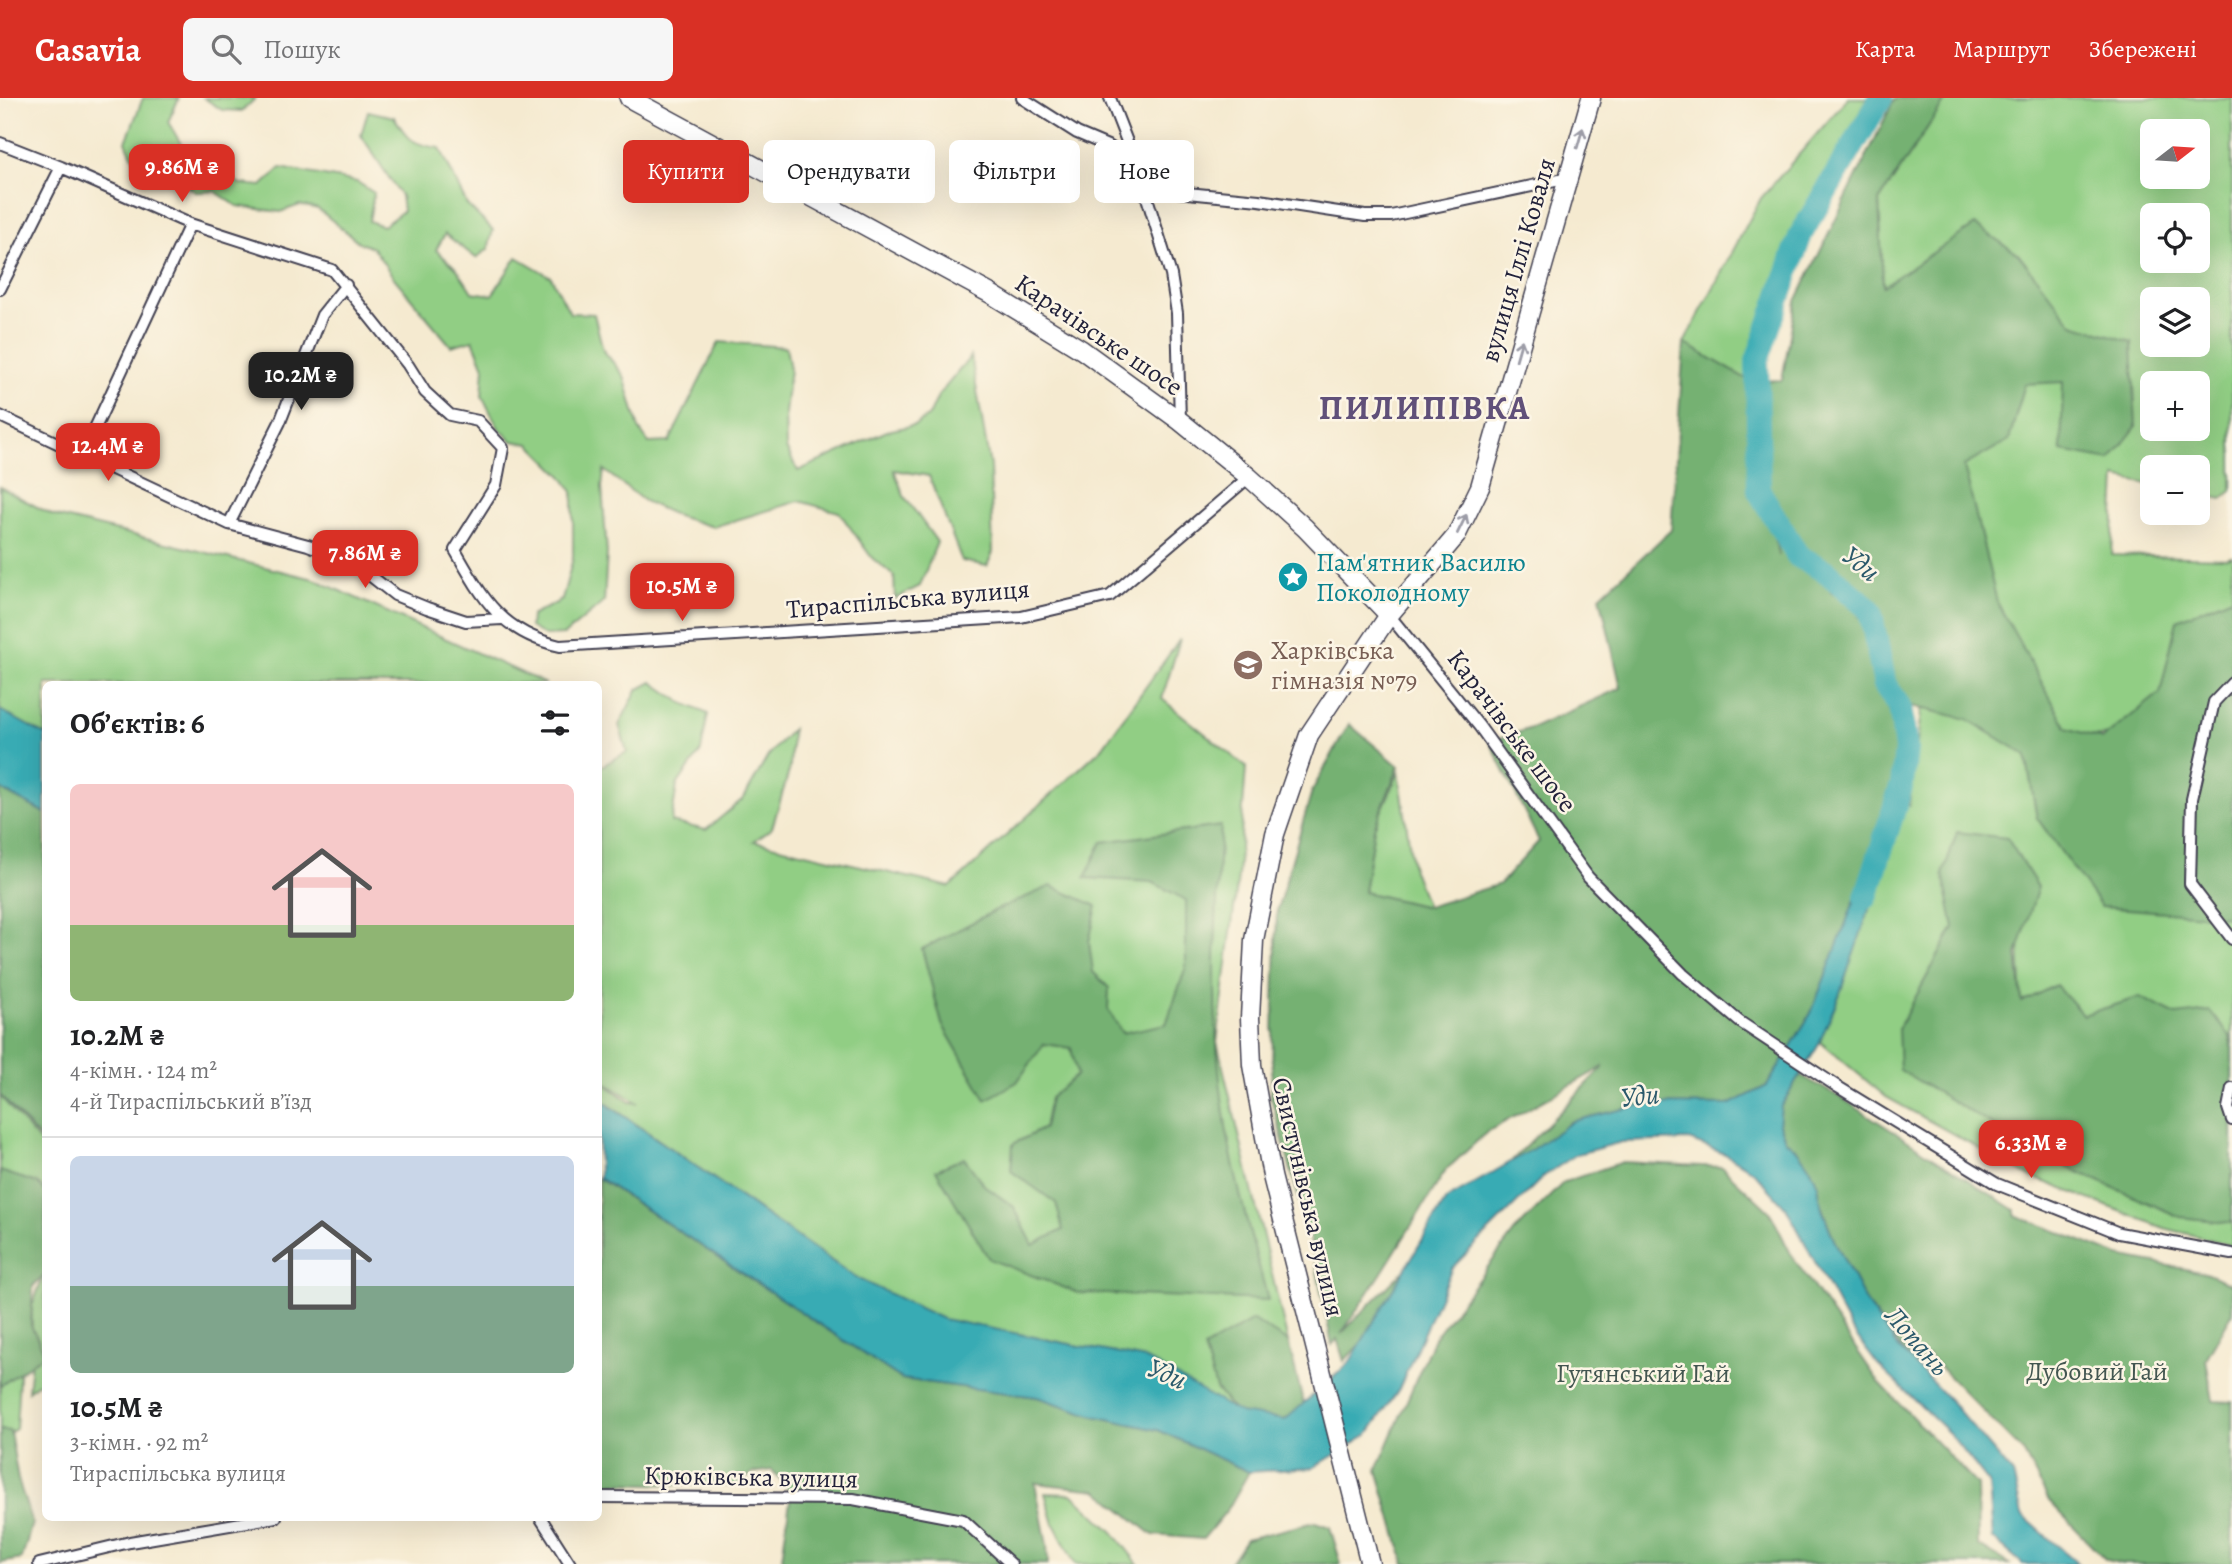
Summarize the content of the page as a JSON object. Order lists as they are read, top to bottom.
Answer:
{
  "streets": {
    "main road": ["вулиця Іллі Коваля", "Карачівське шосе", "Свистунівська вулиця"],
    "street": ["Тираспільська вулиця", "Крюківська вулиця"]
  },
  "crossings": [
    ["вулиця Іллі Коваля", "Карачівське шосе"],
    ["вулиця Іллі Коваля", "Свистунівська вулиця"],
    ["Карачівське шосе", "Тираспільська вулиця"],
    ["Карачівське шосе", "Свистунівська вулиця"]
  ],
  "one_way": ["вулиця Іллі Коваля"],
  "districts": ["ПИЛИПІВКА"],
  "water": ["Уди", "Лопань"],
  "parks": ["Дубовий Гай", "Гутянський Гай"],
  "places": {
    "place": ["Пам'ятник Василю Поколодному"],
    "school or university": ["Харківська гімназія №79"]
  },
  "north": "right",
  "page": {
    "header": "Casavia",
    "search": "Пошук",
    "nav": ["Карта", "Маршрут", "Збережені"],
    "map_buttons": ["+", "−"],
    "chip": [
      "Купити",
      "Орендувати",
      "Фільтри",
      "Нове"
    ],
    "price": [
      "9.86M ₴",
      "10.2M ₴",
      "12.4M ₴",
      "7.86M ₴",
      "10.5M ₴",
      "6.33M ₴"
    ],
    "heading": "Об’єктів: 6",
    "list": [
      {
        "name": "10.2M ₴",
        "note": "4-кімн. · 124 m² · 4-й Тираспільський в’їзд"
      },
      {
        "name": "10.5M ₴",
        "note": "3-кімн. · 92 m² · Тираспільська вулиця"
      }
    ]
  }
}
